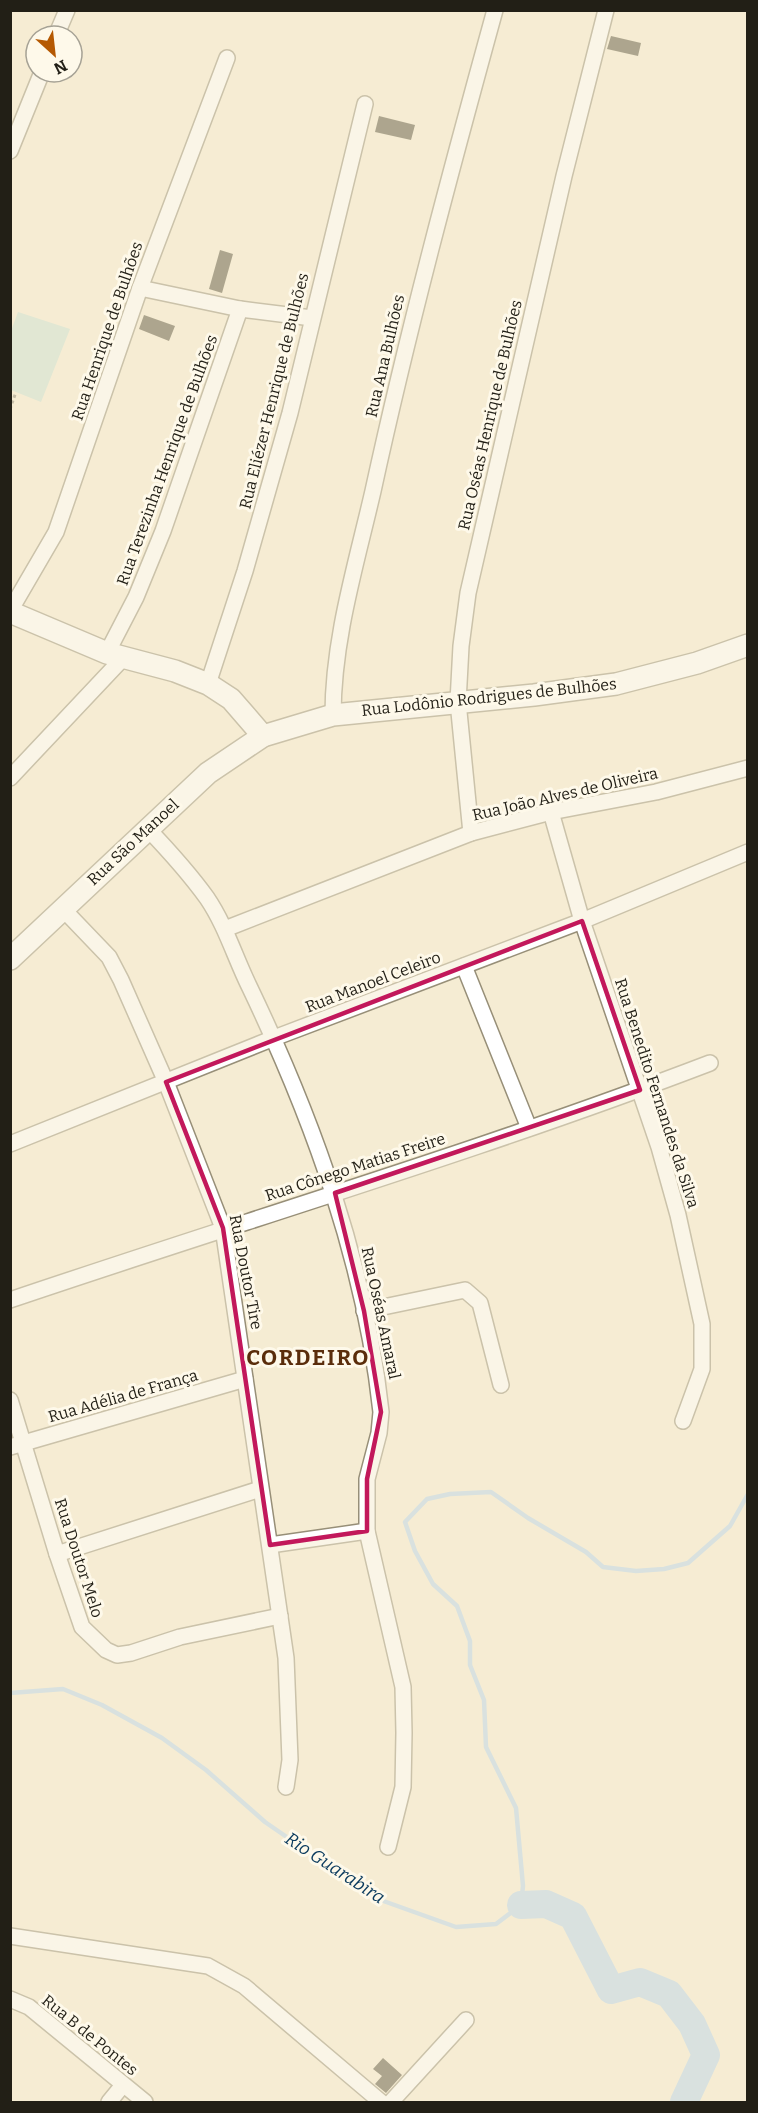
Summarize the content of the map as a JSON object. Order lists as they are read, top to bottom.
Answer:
{
  "streets": {
    "main road": ["Rua Lodônio Rodrigues de Bulhões", "Rua São Manoel"],
    "street": [
      "Rua Henrique de Bulhões",
      "Rua Ana Bulhões",
      "Rua Eliézer Henrique de Bulhões",
      "Rua Oséas Henrique de Bulhões",
      "Rua Terezinha Henrique de Bulhões",
      "Rua João Alves de Oliveira",
      "Rua Manoel Celeiro",
      "Rua Benedito Fernandes da Silva",
      "Rua Cônego Matias Freire",
      "Rua Doutor Tire",
      "Rua Oséas Amaral",
      "Rua Adélia de França",
      "Rua Doutor Melo",
      "Rua B de Pontes"
    ]
  },
  "crossings": [
    ["Rua Ana Bulhões", "Rua Lodônio Rodrigues de Bulhões"],
    ["Rua Oséas Henrique de Bulhões", "Rua Lodônio Rodrigues de Bulhões"],
    ["Rua Oséas Henrique de Bulhões", "Rua João Alves de Oliveira"],
    ["Rua Lodônio Rodrigues de Bulhões", "Rua São Manoel"],
    ["Rua João Alves de Oliveira", "Rua Benedito Fernandes da Silva"],
    ["Rua João Alves de Oliveira", "Rua Oséas Amaral"],
    ["Rua São Manoel", "Rua Doutor Tire"],
    ["Rua São Manoel", "Rua Oséas Amaral"],
    ["Rua Manoel Celeiro", "Rua Benedito Fernandes da Silva"],
    ["Rua Manoel Celeiro", "Rua Doutor Tire"],
    ["Rua Manoel Celeiro", "Rua Oséas Amaral"],
    ["Rua Benedito Fernandes da Silva", "Rua Cônego Matias Freire"],
    ["Rua Cônego Matias Freire", "Rua Doutor Tire"],
    ["Rua Cônego Matias Freire", "Rua Oséas Amaral"],
    ["Rua Doutor Tire", "Rua Adélia de França"],
    ["Rua Doutor Tire", "Rua Doutor Melo"],
    ["Rua Adélia de França", "Rua Doutor Melo"]
  ],
  "districts": ["CORDEIRO"],
  "water": ["Rio Guarabira"],
  "north": "bottom right"
}
